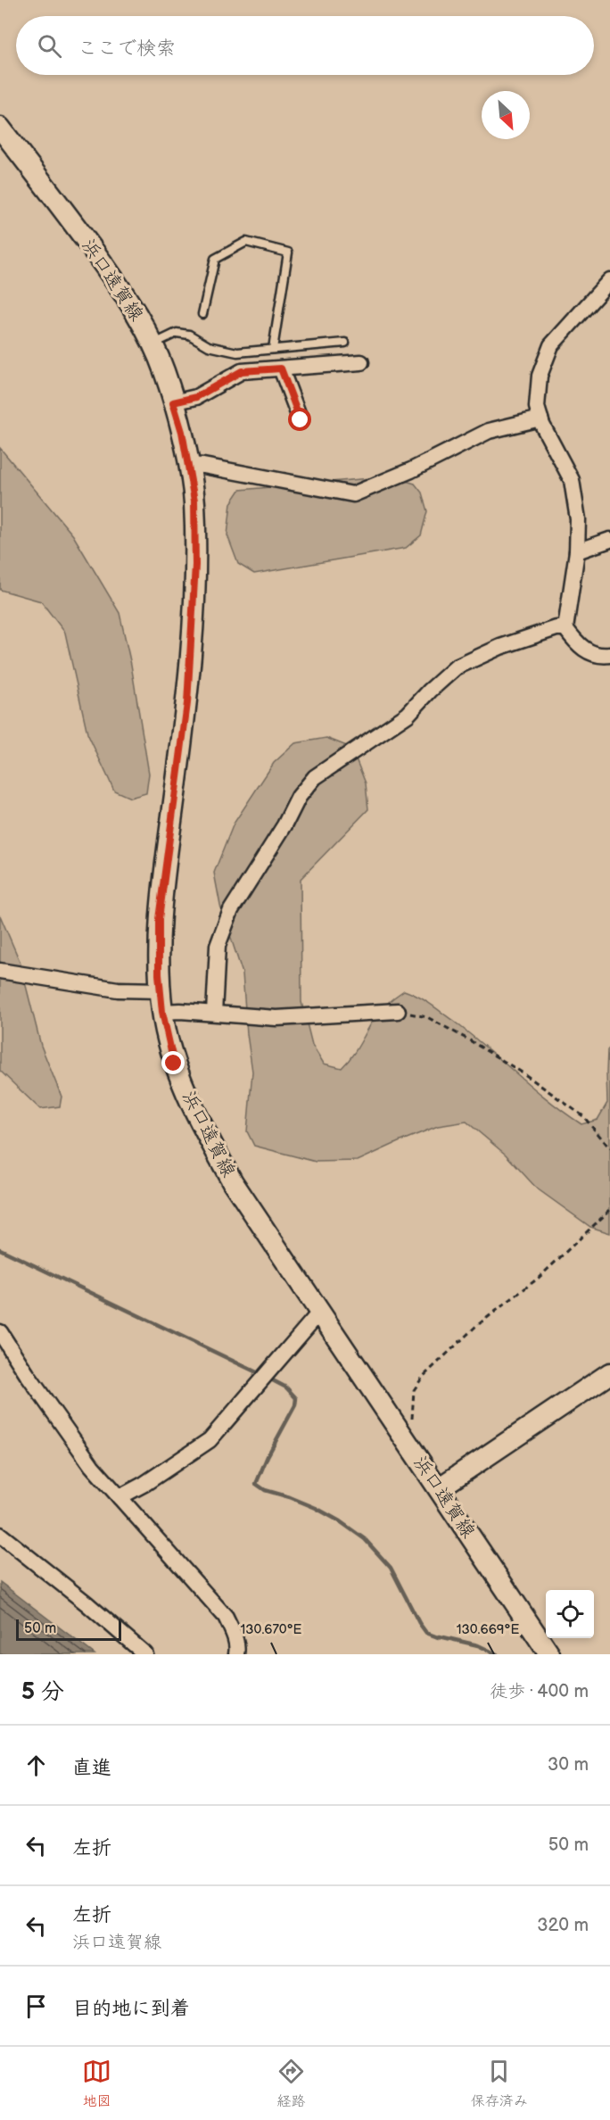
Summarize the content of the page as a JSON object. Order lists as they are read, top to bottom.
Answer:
{
  "streets": {
    "main road": ["浜口遠賀線"]
  },
  "scale_bar": "50 m",
  "north": "bottom right",
  "page": {
    "search": "ここで検索",
    "scale": "50 m",
    "heading": ["5 分", "徒歩 · 400 m"],
    "list": [
      ["直進", "30 m"],
      ["左折", "50 m"],
      ["左折", "浜口遠賀線", "320 m"],
      "目的地に到着"
    ],
    "nav": ["地図", "経路", "保存済み"]
  },
  "coordinates": ["130.670°E", "130.669°E"]
}
